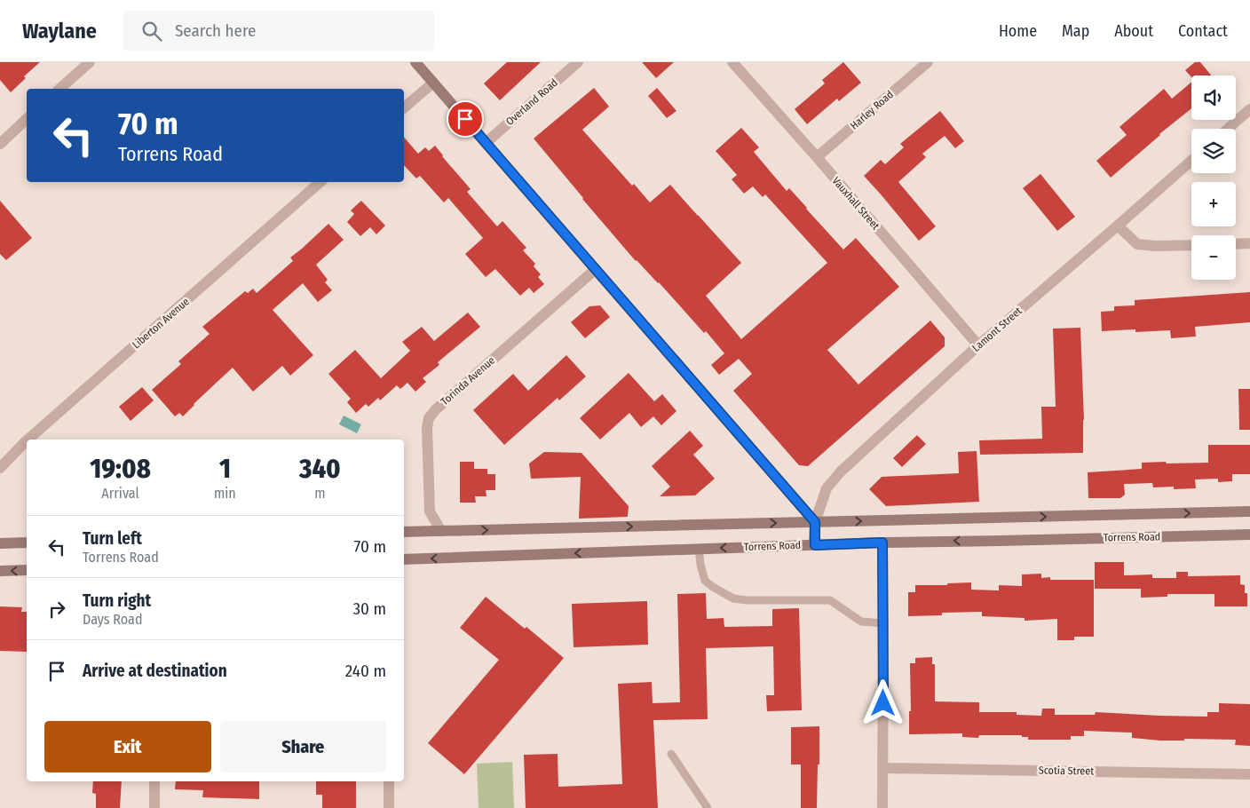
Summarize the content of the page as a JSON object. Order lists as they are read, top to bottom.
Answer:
{
  "streets": {
    "main road": ["Torrens Road"],
    "street": [
      "Overland Road",
      "Harley Road",
      "Vauxhall Street",
      "Liberton Avenue",
      "Lamont Street",
      "Torinda Avenue",
      "Scotia Street"
    ]
  },
  "crossings": [
    ["Harley Road", "Vauxhall Street"],
    ["Vauxhall Street", "Lamont Street"],
    ["Lamont Street", "Torrens Road"],
    ["Torinda Avenue", "Torrens Road"]
  ],
  "page": {
    "header": "Waylane",
    "search": "Search here",
    "nav": [
      "Home",
      "Map",
      "About",
      "Contact"
    ],
    "map_buttons": ["+", "−"],
    "turn": ["70 m", "Torrens Road"],
    "eta": [
      "19:08",
      "Arrival",
      "1",
      "min",
      "340",
      "m"
    ],
    "list": [
      {
        "name": "Turn left",
        "note": "Torrens Road",
        "value": "70 m"
      },
      {
        "name": "Turn right",
        "note": "Days Road",
        "value": "30 m"
      },
      {
        "name": "Arrive at destination",
        "value": "240 m"
      }
    ],
    "buttons": ["Exit", "Share"]
  }
}
